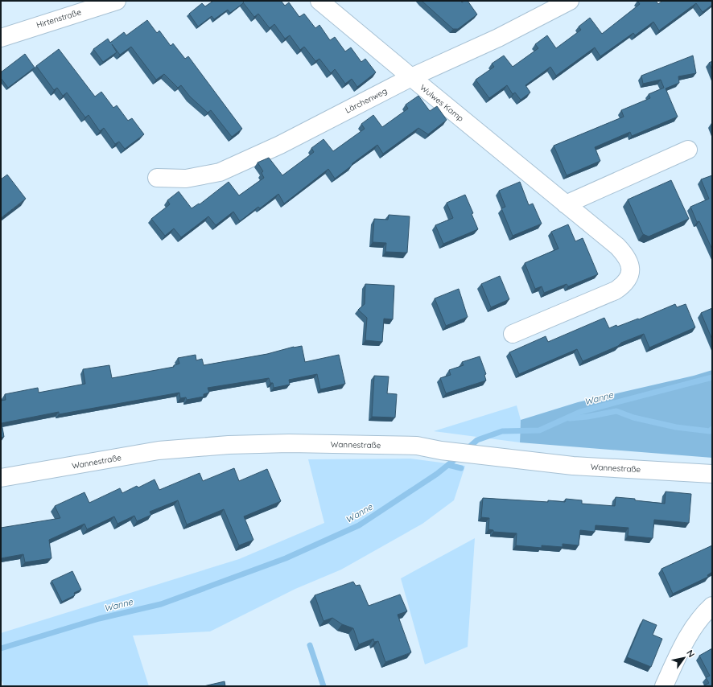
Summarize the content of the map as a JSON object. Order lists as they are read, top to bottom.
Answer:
{
  "streets": {
    "street": [
      "Hirtenstraße",
      "Lärchenweg",
      "Wulwes Kamp",
      "Wannestraße"
    ]
  },
  "crossings": [
    ["Lärchenweg", "Wulwes Kamp"]
  ],
  "water": ["Wanne"],
  "north": "top right"
}
